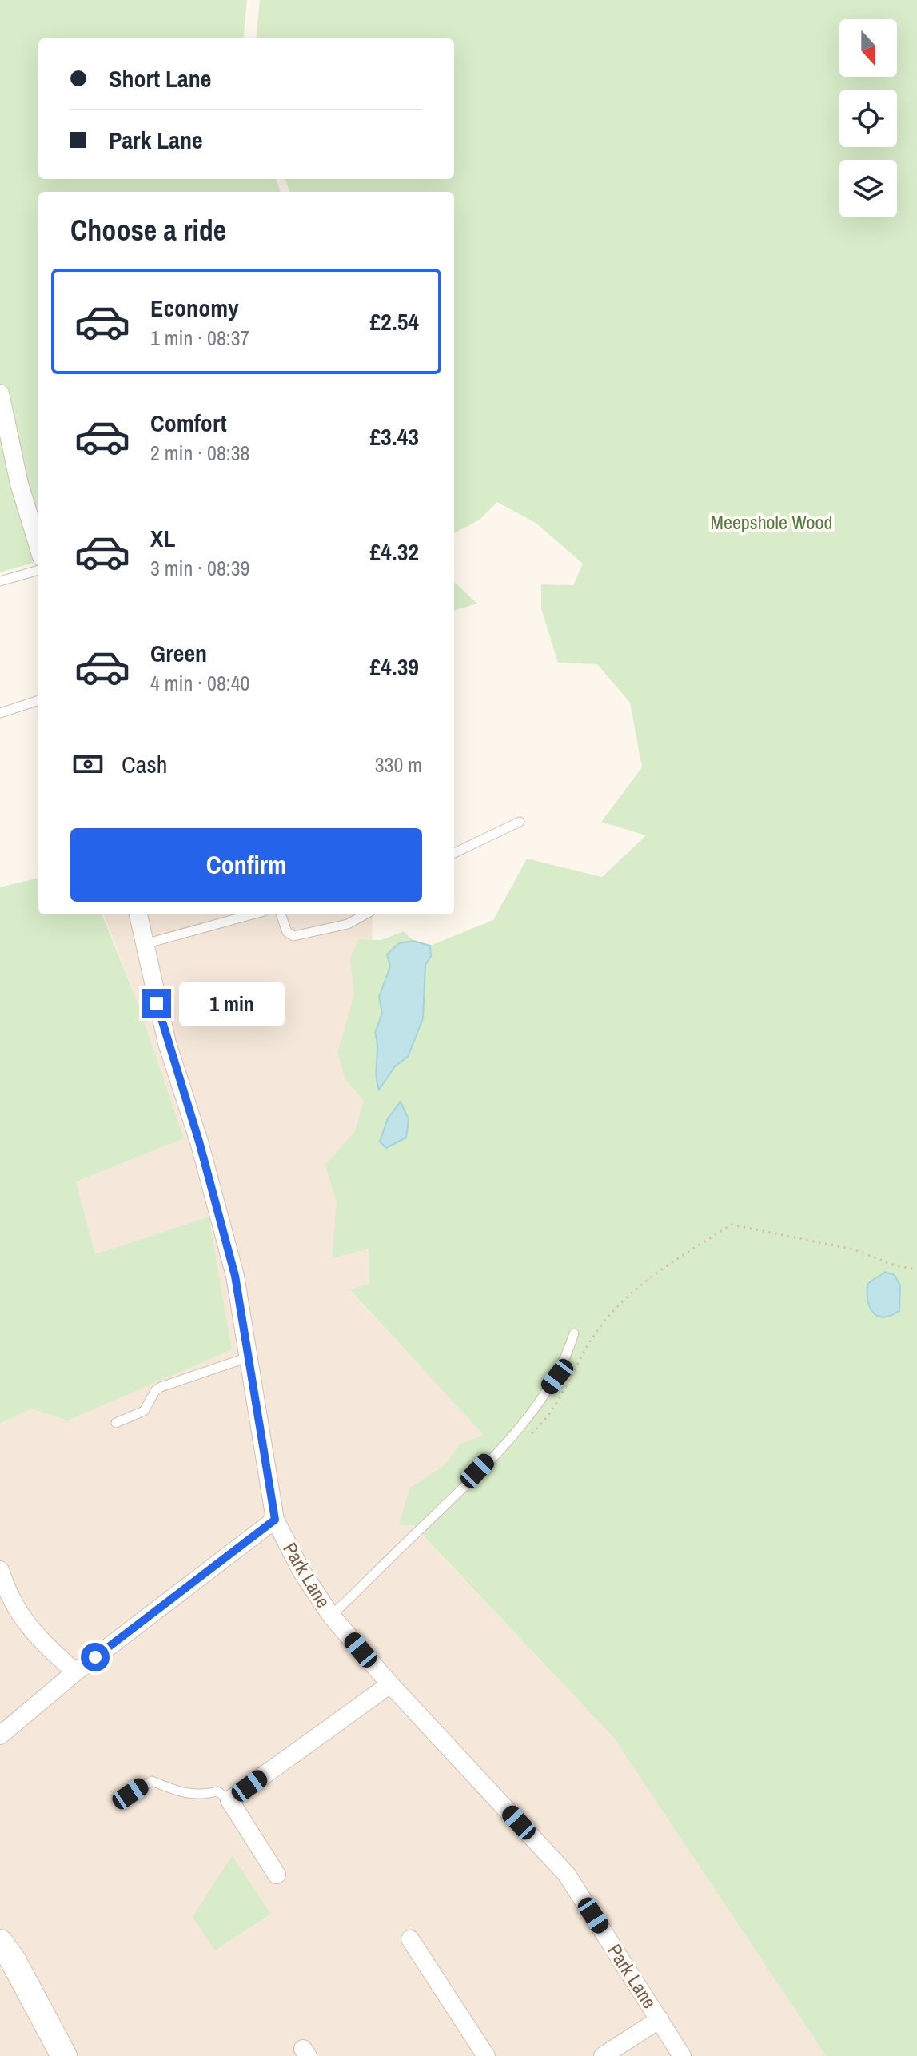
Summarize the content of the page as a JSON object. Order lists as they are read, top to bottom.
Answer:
{
  "streets": {
    "street": ["Park Lane"]
  },
  "parks": ["Meepshole Wood"],
  "north": "bottom",
  "page": {
    "banner": ["Short Lane", "Park Lane"],
    "heading": "Choose a ride",
    "list": [
      {
        "name": "Economy",
        "note": "1 min · 08:37",
        "value": "£2.54"
      },
      {
        "name": "Comfort",
        "note": "2 min · 08:38",
        "value": "£3.43"
      },
      {
        "name": "XL",
        "note": "3 min · 08:39",
        "value": "£4.32"
      },
      {
        "name": "Green",
        "note": "4 min · 08:40",
        "value": "£4.39"
      }
    ],
    "pay": ["Cash", "330 m"],
    "buttons": "Confirm",
    "bubble": "1 min"
  }
}
